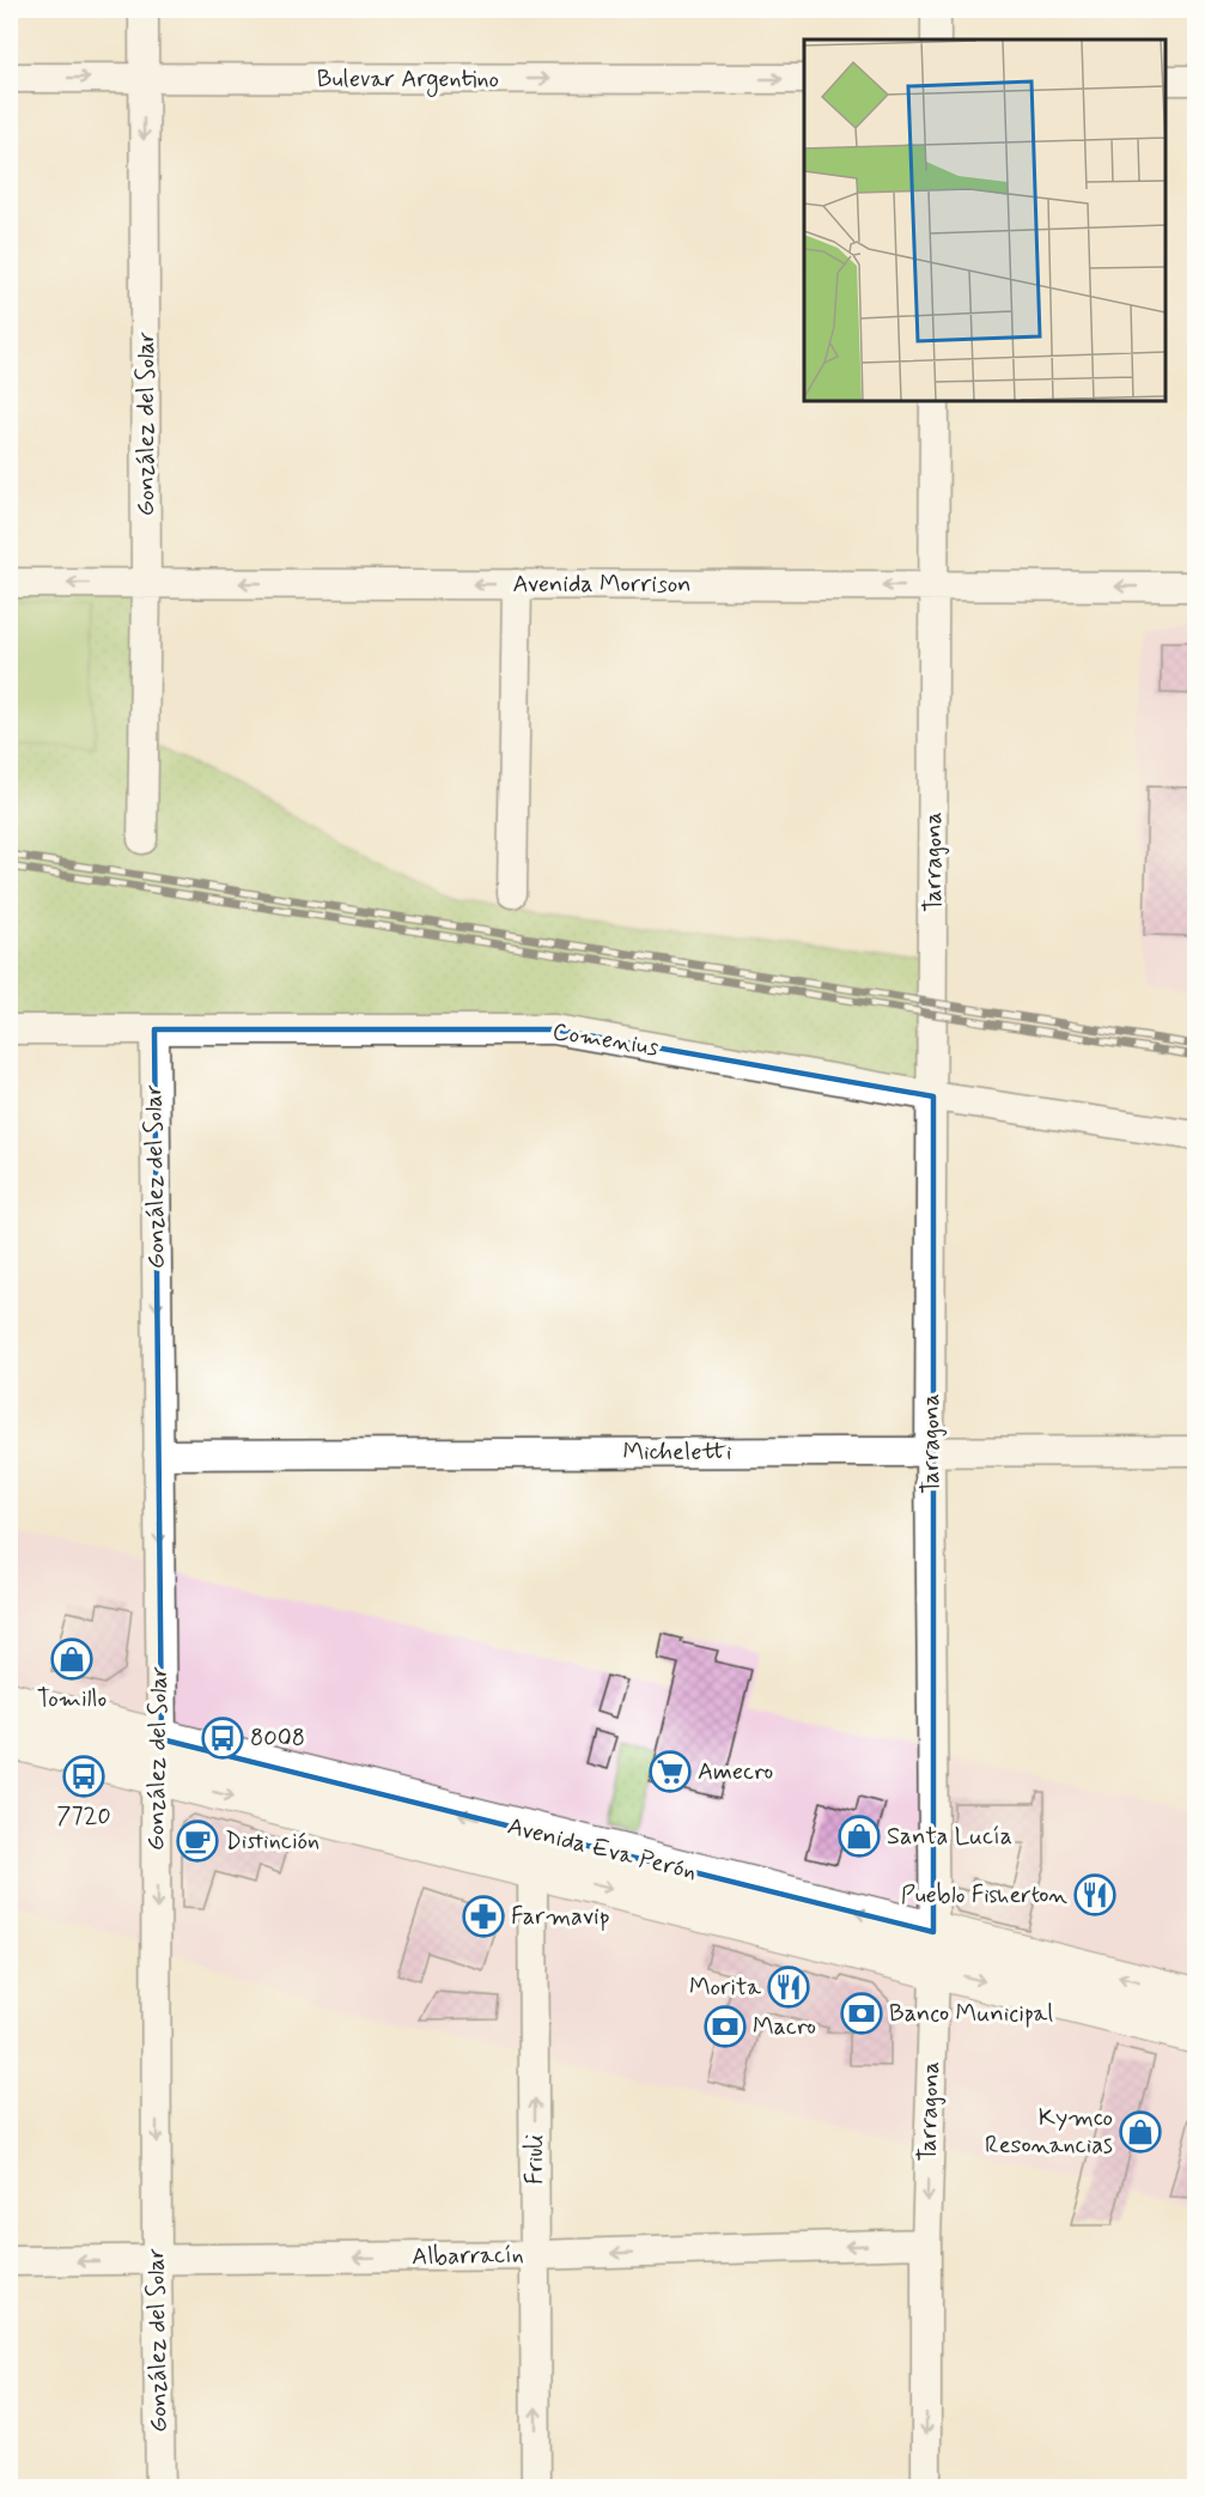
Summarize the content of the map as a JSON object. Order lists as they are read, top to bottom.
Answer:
{
  "streets": {
    "main road": ["Avenida Eva Perón"],
    "street": [
      "Bulevar Argentino",
      "González del Solar",
      "Avenida Morrison",
      "Tarragona",
      "Comenius",
      "Micheletti",
      "Friuli",
      "Albarracín"
    ]
  },
  "crossings": [
    ["Bulevar Argentino", "González del Solar"],
    ["González del Solar", "Avenida Morrison"],
    ["González del Solar", "Comenius"],
    ["González del Solar", "Micheletti"],
    ["González del Solar", "Avenida Eva Perón"],
    ["González del Solar", "Albarracín"],
    ["Avenida Morrison", "Tarragona"],
    ["Tarragona", "Comenius"],
    ["Tarragona", "Micheletti"],
    ["Tarragona", "Avenida Eva Perón"],
    ["Tarragona", "Albarracín"],
    ["Avenida Eva Perón", "Friuli"],
    ["Friuli", "Albarracín"]
  ],
  "one_way": [
    "Bulevar Argentino",
    "González del Solar",
    "Avenida Morrison",
    "Friuli",
    "Albarracín"
  ],
  "places": {
    "shop": ["Tomillo", "Santa Lucía", "Kymco Resonancias"],
    "bus stop": ["8008", "7720"],
    "supermarket": ["Amecro"],
    "cafe": ["Distinción"],
    "restaurant": ["Pueblo Fisherton", "Morita"],
    "pharmacy": ["Farmavip"],
    "bank": ["Banco Municipal", "Macro"]
  }
}
